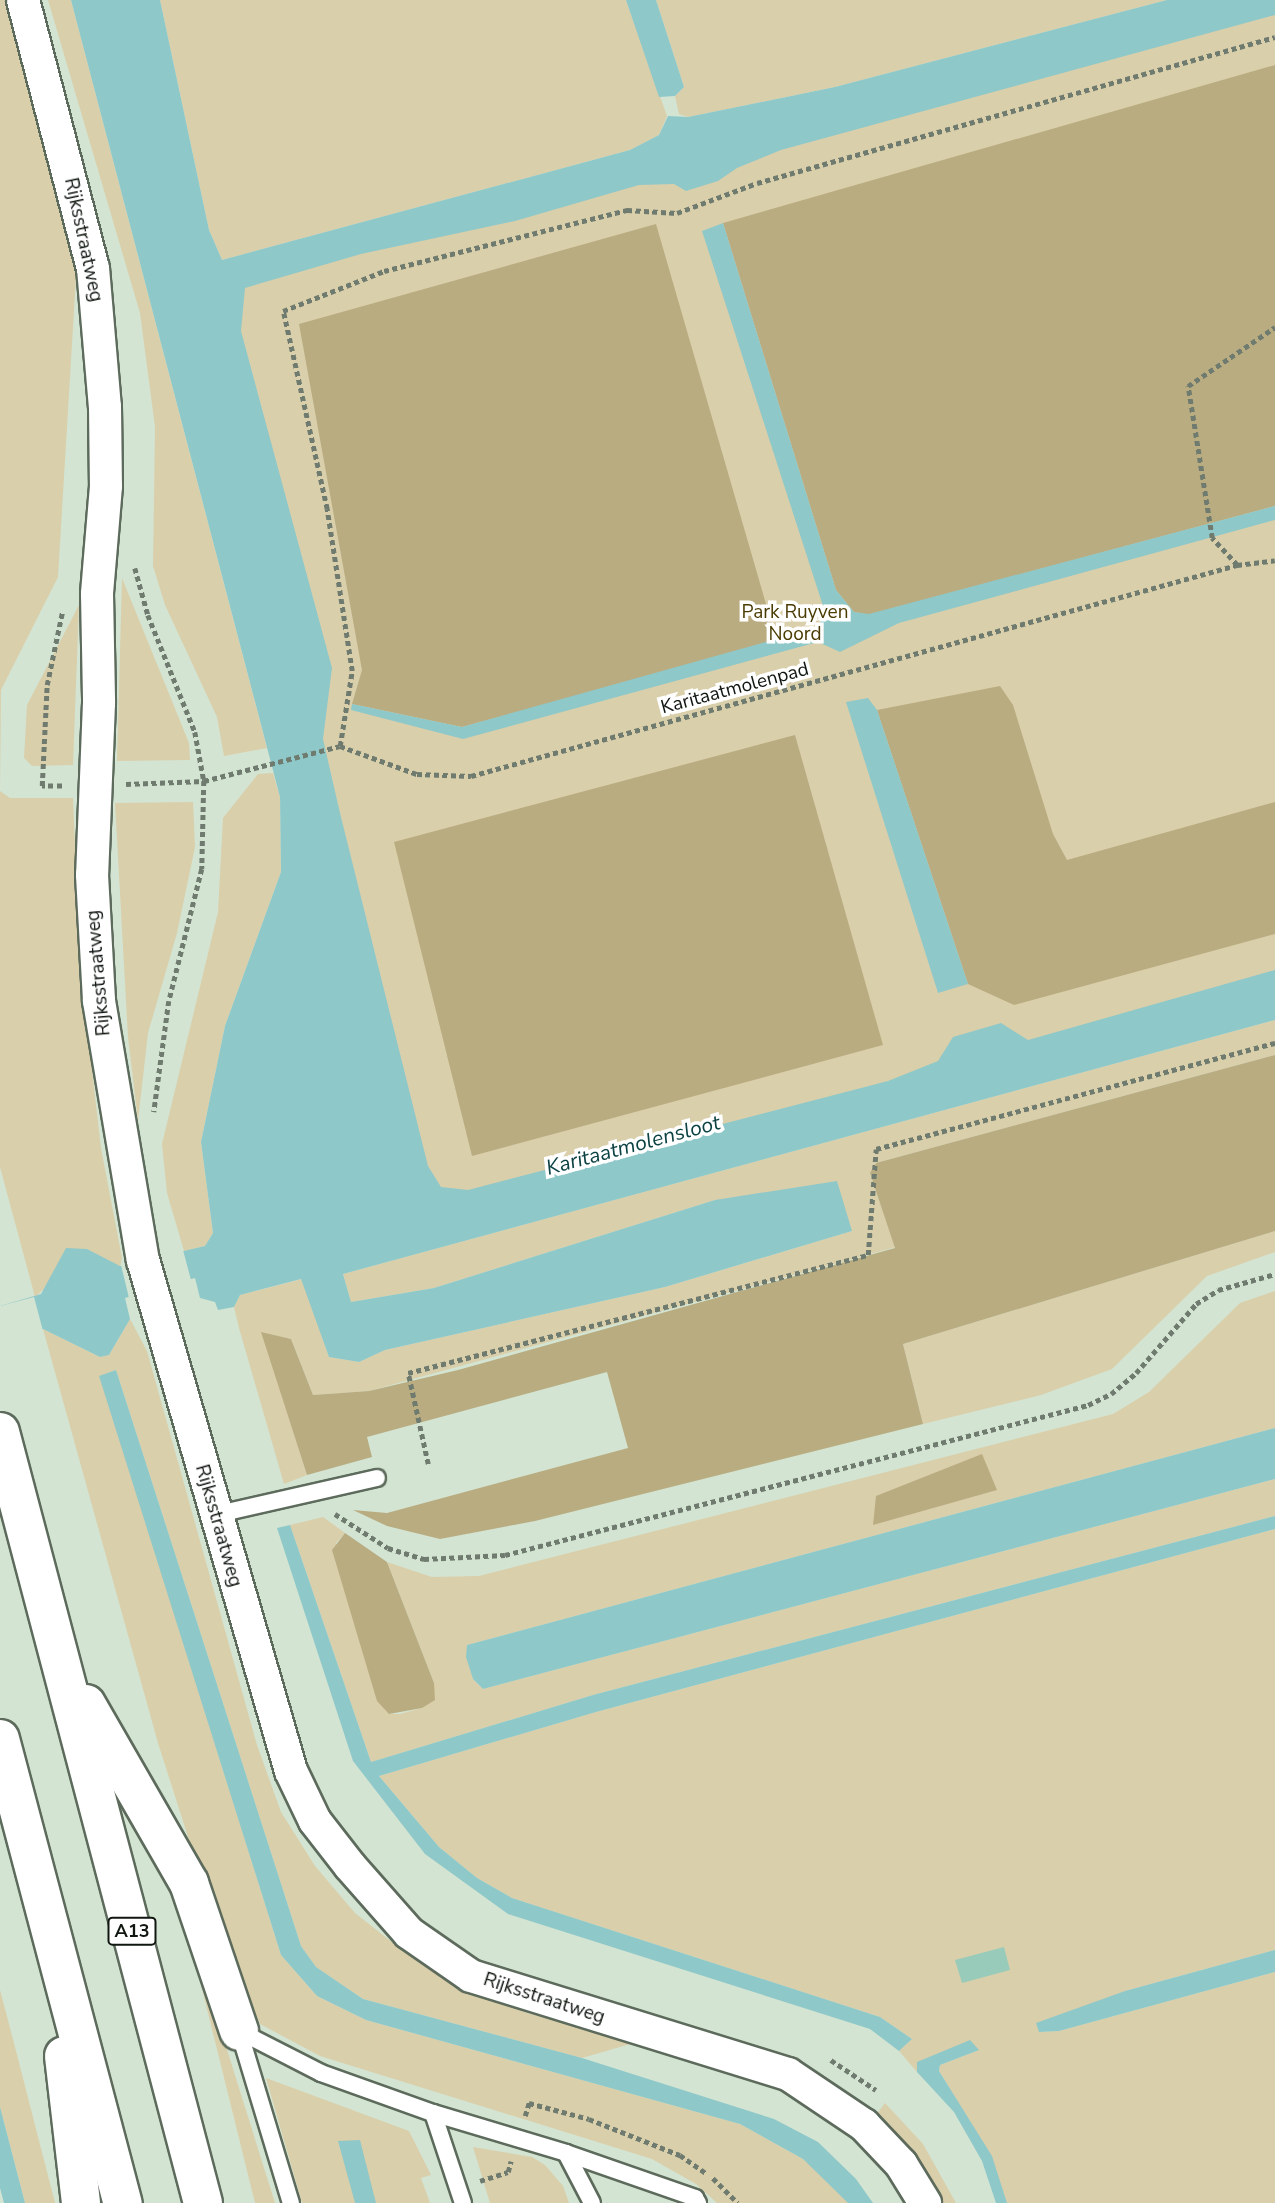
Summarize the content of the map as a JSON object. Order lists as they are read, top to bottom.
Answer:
{
  "streets": {
    "highway": ["A13"],
    "street": ["Rijksstraatweg"],
    "path": ["Karitaatmolenpad"]
  },
  "water": ["Karitaatmolensloot"],
  "parks": ["Park Ruyven Noord"]
}
